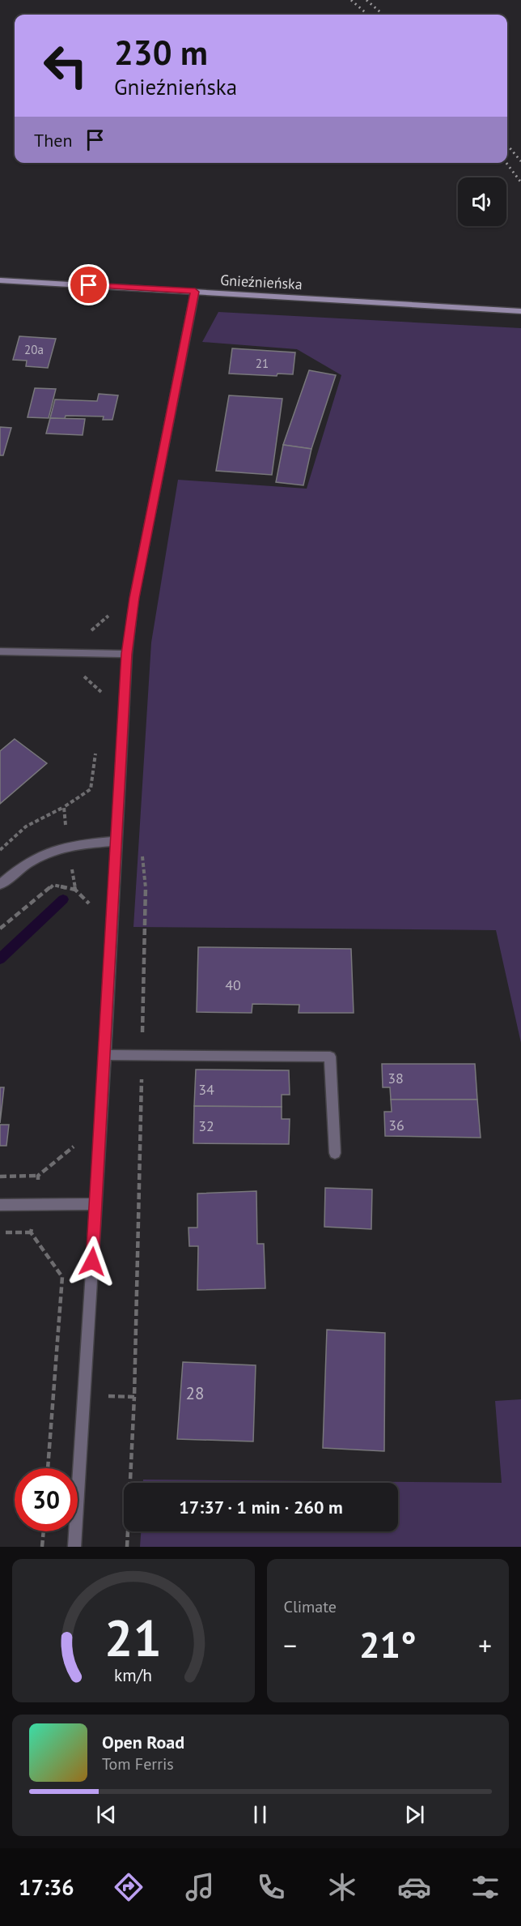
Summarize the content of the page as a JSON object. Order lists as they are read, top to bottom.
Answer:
{
  "streets": {
    "street": ["Gnieźnieńska"]
  },
  "house_numbers": [
    "20a",
    "21",
    "40",
    "38",
    "34",
    "36",
    "32",
    "28"
  ],
  "page": {
    "turn": ["230 m", "Gnieźnieńska"],
    "then": "Then",
    "limit": "30",
    "trip": "17:37 · 1 min · 260 m",
    "tile": "Climate",
    "heat": ["−", "21°", "+"],
    "song": ["Open Road", "Tom Ferris"],
    "tabs": "17:36",
    "gauge": ["21", "km/h"]
  }
}
